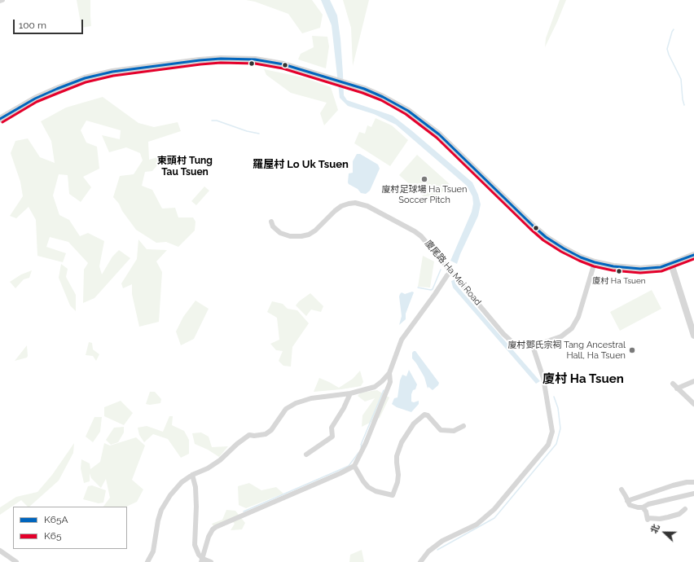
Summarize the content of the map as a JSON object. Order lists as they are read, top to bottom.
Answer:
{
  "streets": {
    "street": ["廈尾路 Ha Mei Road"]
  },
  "districts": ["東頭村 Tung Tau Tsuen", "羅屋村 Lo Uk Tsuen", "廈村 Ha Tsuen"],
  "places": ["廈村足球場 Ha Tsuen Soccer Pitch", "廈村 Ha Tsuen", "廈村鄧氏宗祠 Tang Ancestral Hall, Ha Tsuen"],
  "lines": ["transit line K65A", "transit line K65"],
  "legend": ["K65A", "K65"],
  "scale_bar": "100 m",
  "north": "left"
}
